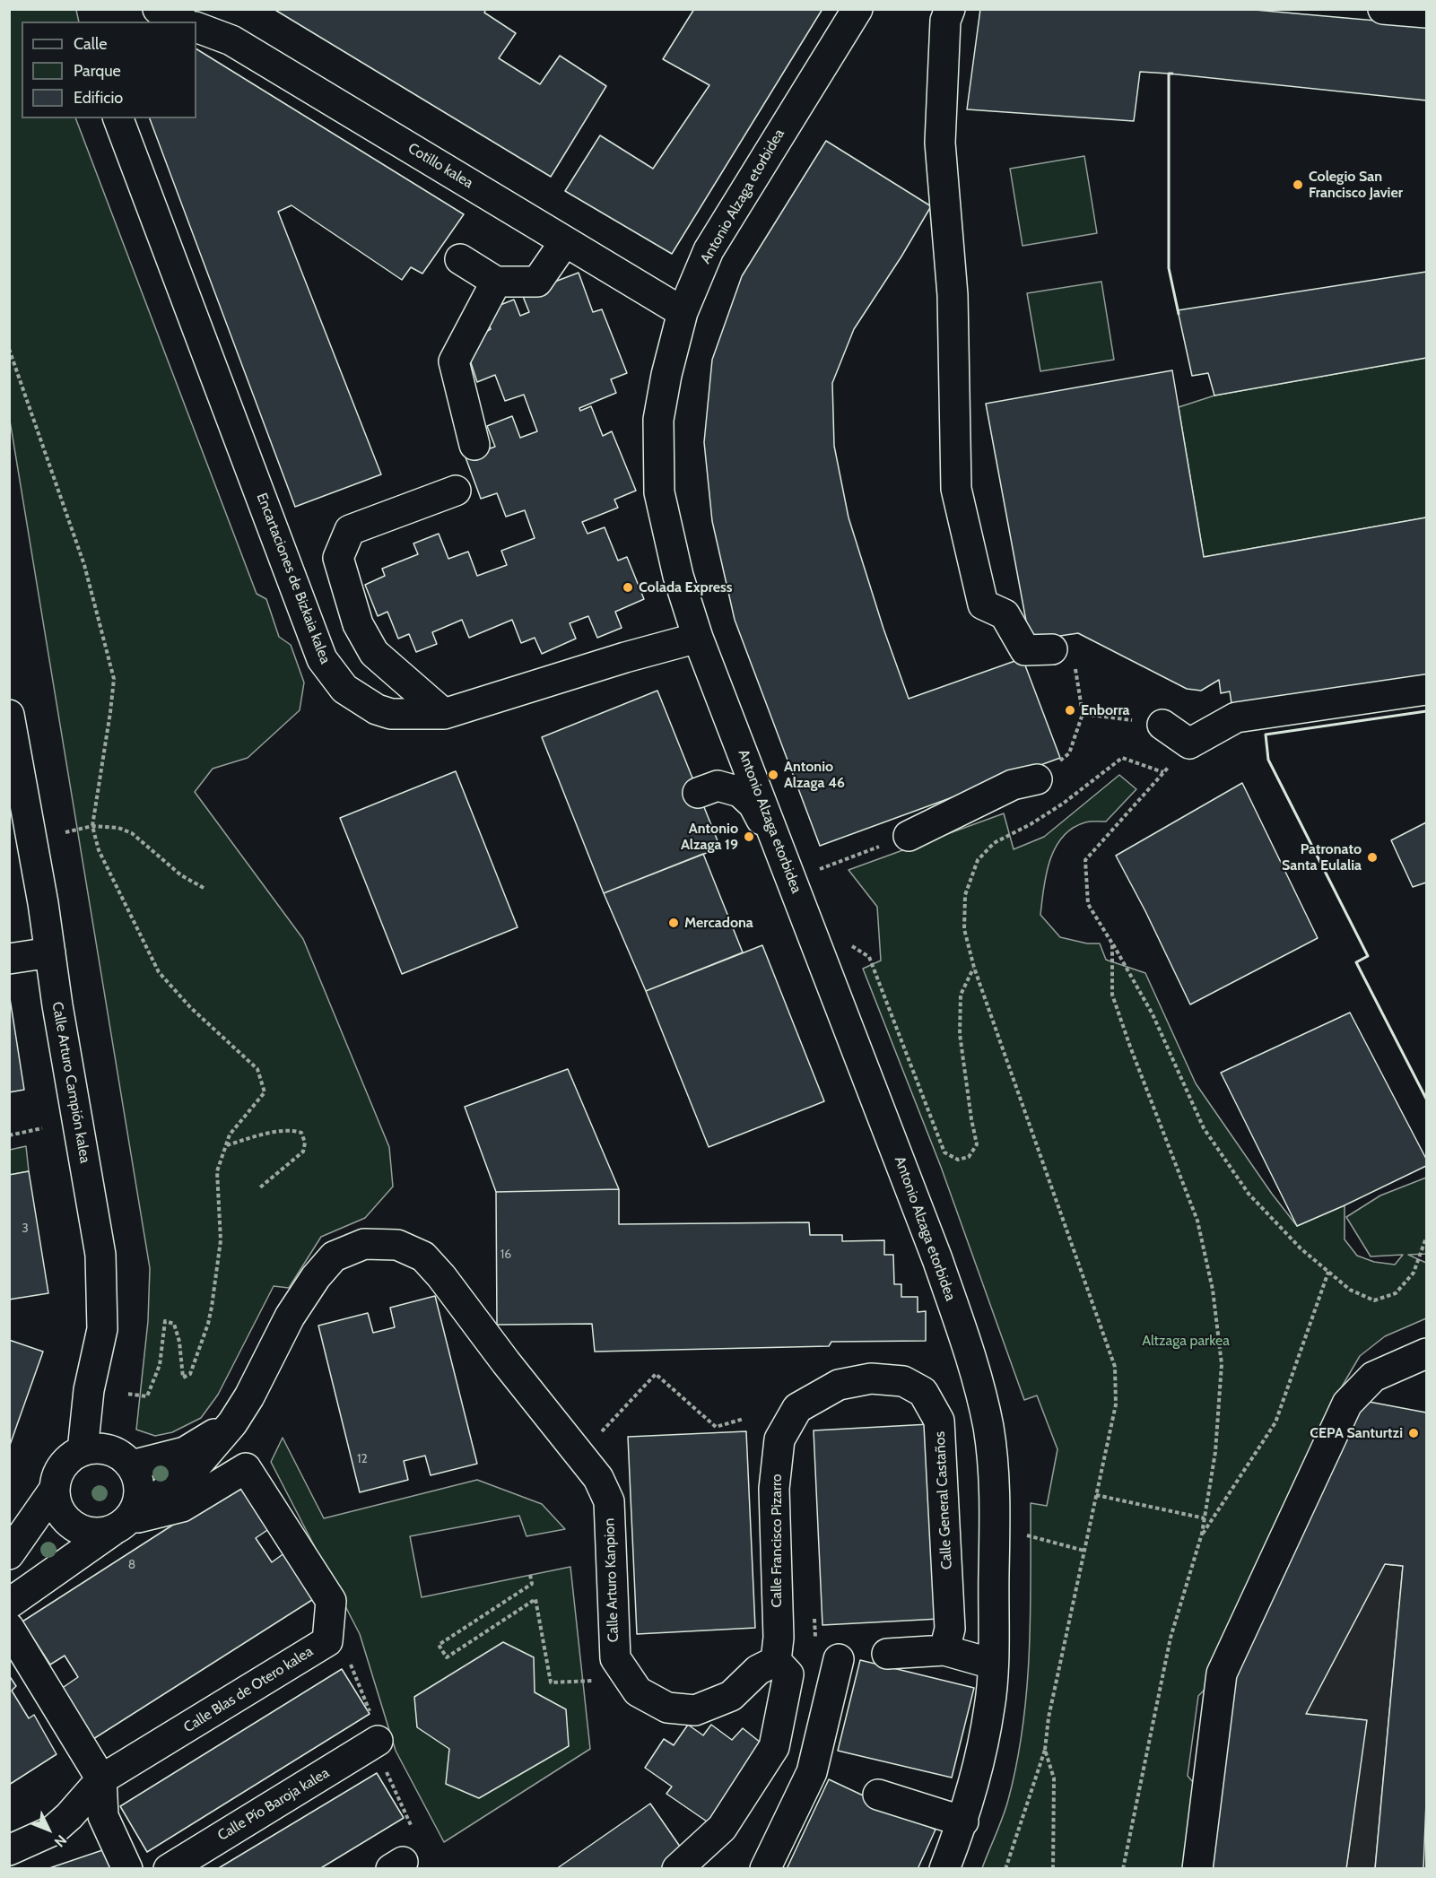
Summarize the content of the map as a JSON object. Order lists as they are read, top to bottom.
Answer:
{
  "streets": {
    "street": [
      "Cotillo kalea",
      "Antonio Alzaga etorbidea",
      "Encartaciones de Bizkaia kalea",
      "Calle Arturo Campión kalea",
      "Calle General Castaños",
      "Calle Francisco Pizarro",
      "Calle Arturo Kanpion",
      "Calle Blas de Otero kalea",
      "Calle Pío Baroja kalea"
    ]
  },
  "crossings": [
    ["Cotillo kalea", "Antonio Alzaga etorbidea"],
    ["Antonio Alzaga etorbidea", "Encartaciones de Bizkaia kalea"],
    ["Calle Arturo Campión kalea", "Calle Blas de Otero kalea"],
    ["Calle General Castaños", "Calle Francisco Pizarro"],
    ["Calle Francisco Pizarro", "Calle Arturo Kanpion"]
  ],
  "parks": ["Altzaga parkea"],
  "places": [
    "Colegio San Francisco Javier",
    "Colada Express",
    "Enborra",
    "Antonio Alzaga 46",
    "Antonio Alzaga 19",
    "Patronato Santa Eulalia",
    "Mercadona",
    "CEPA Santurtzi"
  ],
  "house_numbers": [
    "3",
    "16",
    "12",
    "8"
  ],
  "legend": ["Calle", "Parque", "Edificio"],
  "north": "bottom right"
}
